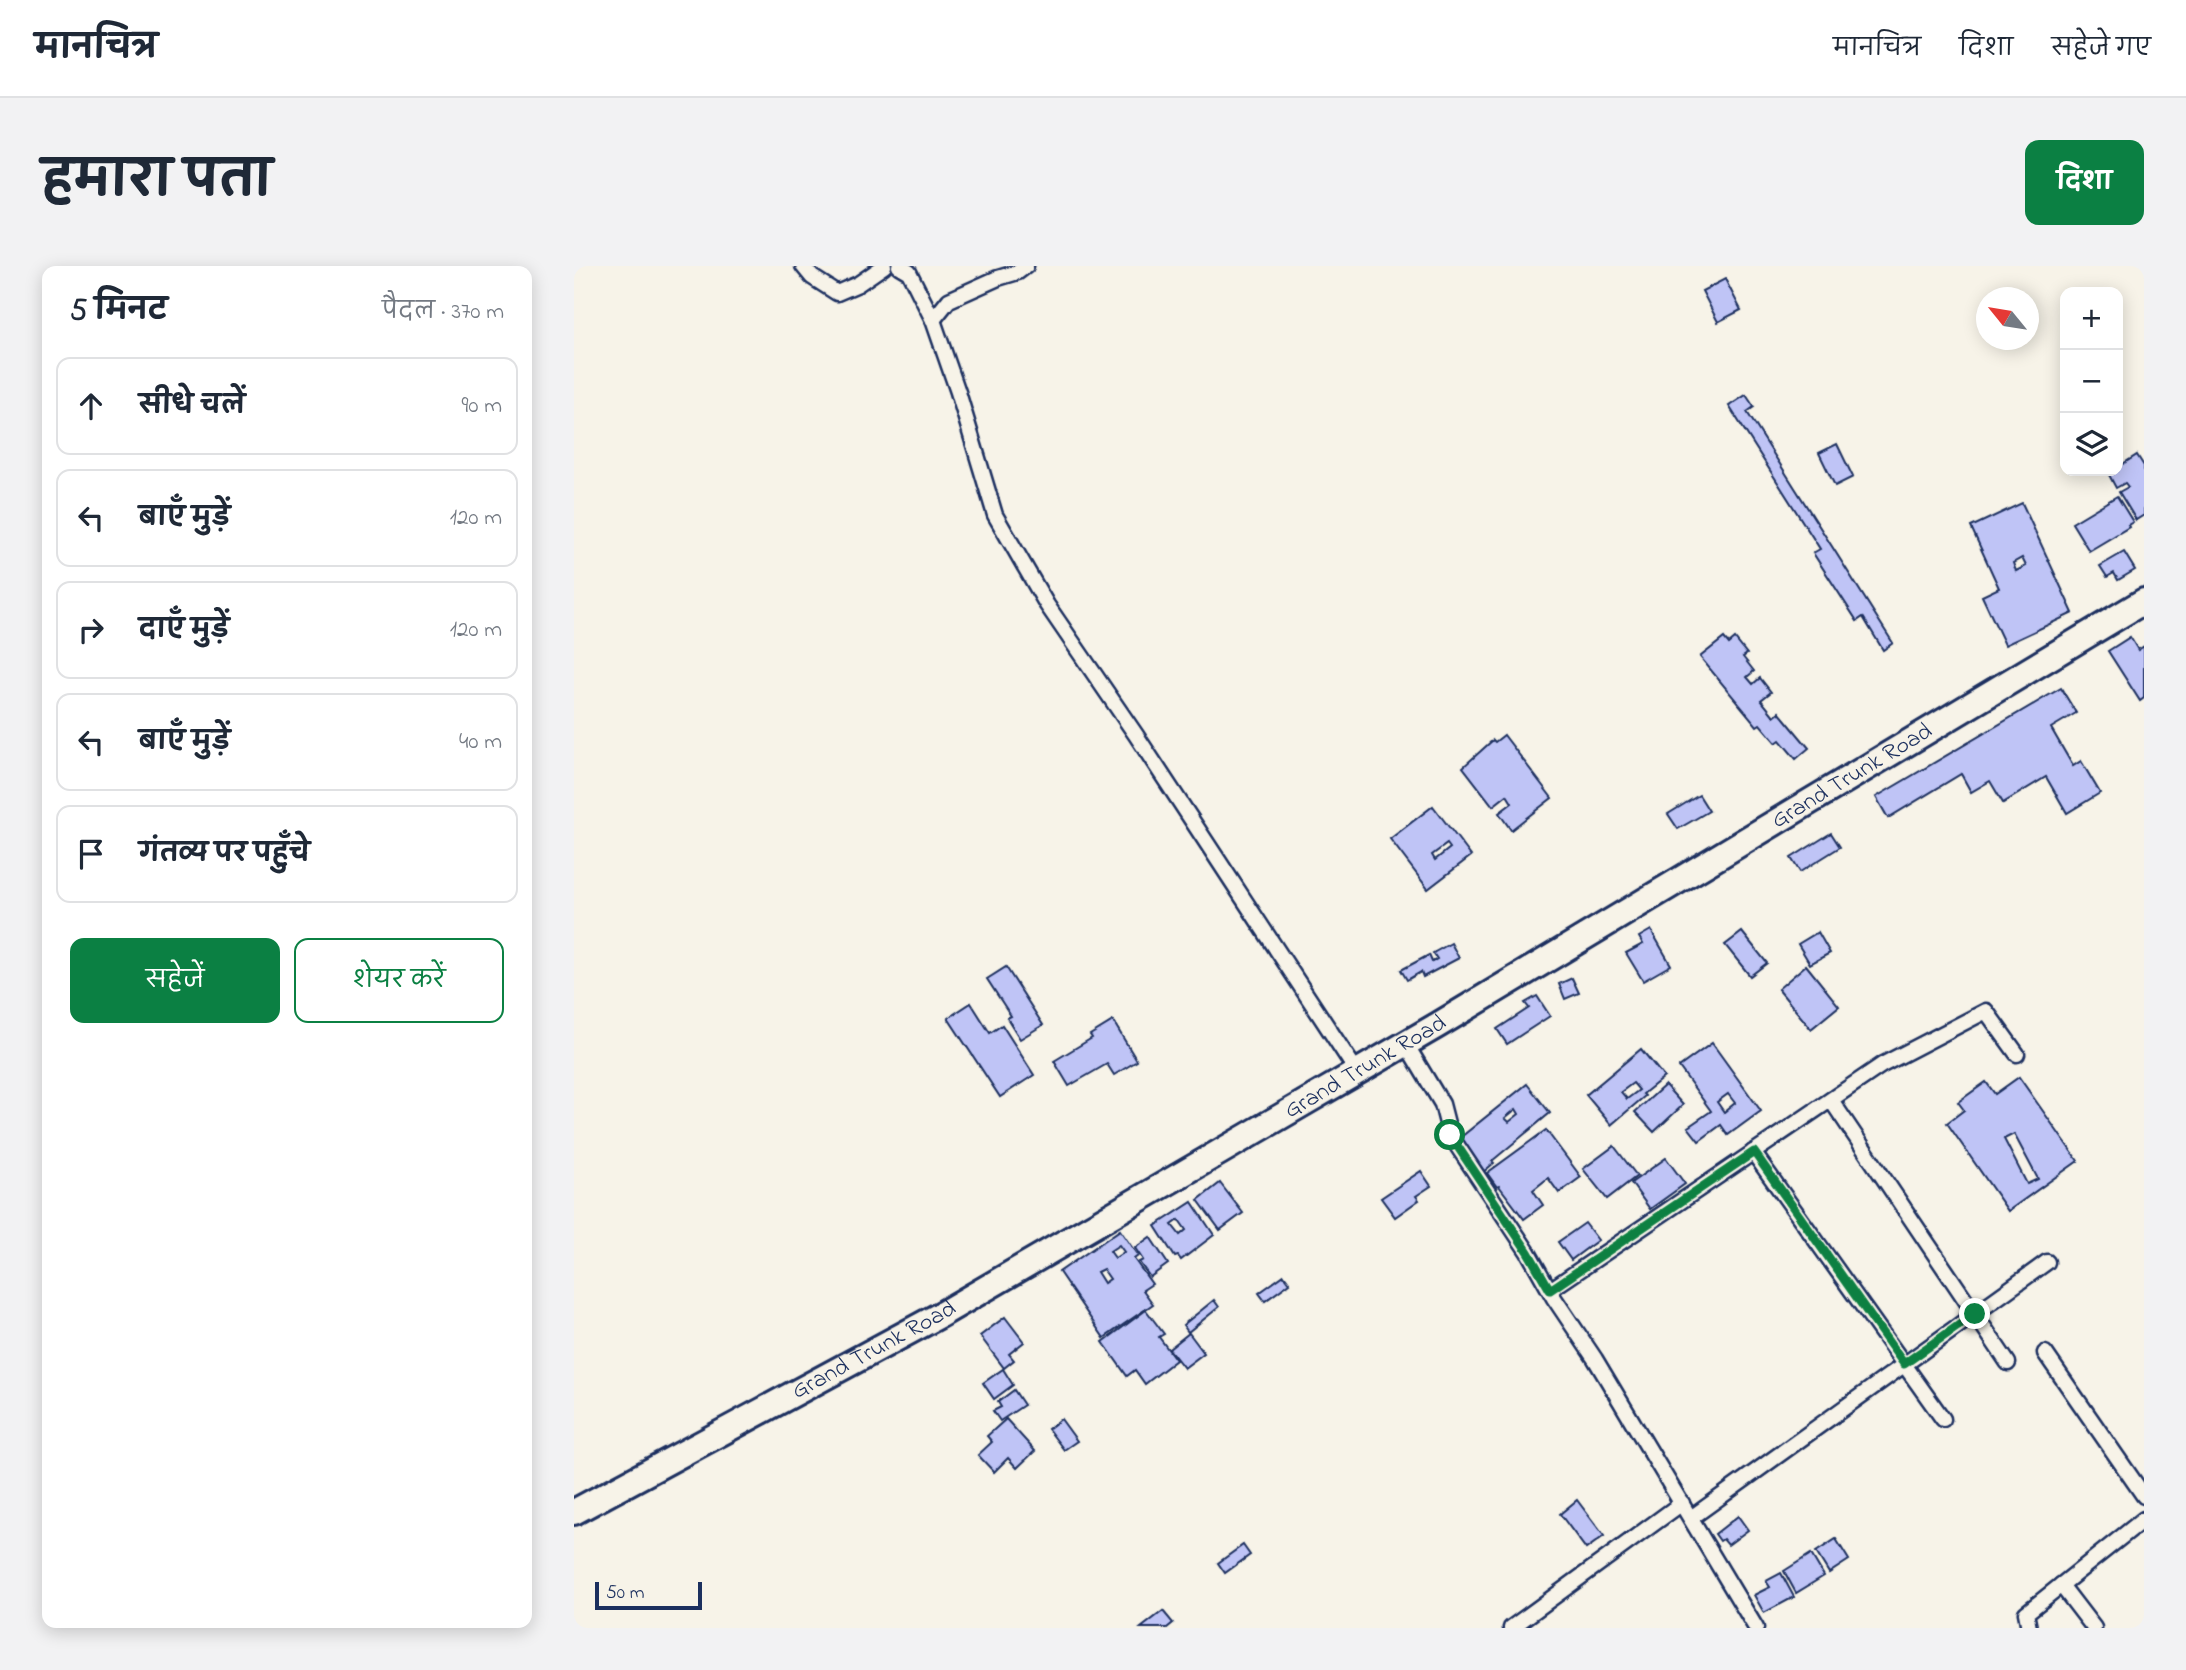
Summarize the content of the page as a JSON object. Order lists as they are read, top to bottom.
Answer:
{
  "streets": {
    "highway": ["Grand Trunk Road"]
  },
  "scale_bar": "50 m",
  "north": "top left",
  "page": {
    "header": "मानचित्र",
    "nav": ["मानचित्र", "दिशा", "सहेजे गए"],
    "title": "हमारा पता",
    "buttons": [
      "दिशा",
      ["सहेजें", "शेयर करें"]
    ],
    "heading": ["5 मिनट", "पैदल · 370 m"],
    "map_buttons": ["+", "−"],
    "list": [
      ["सीधे चलें", "90 m"],
      ["बाएँ मुड़ें", "120 m"],
      ["दाएँ मुड़ें", "120 m"],
      ["बाएँ मुड़ें", "40 m"],
      "गंतव्य पर पहुँचे"
    ],
    "scale": "50 m"
  }
}
